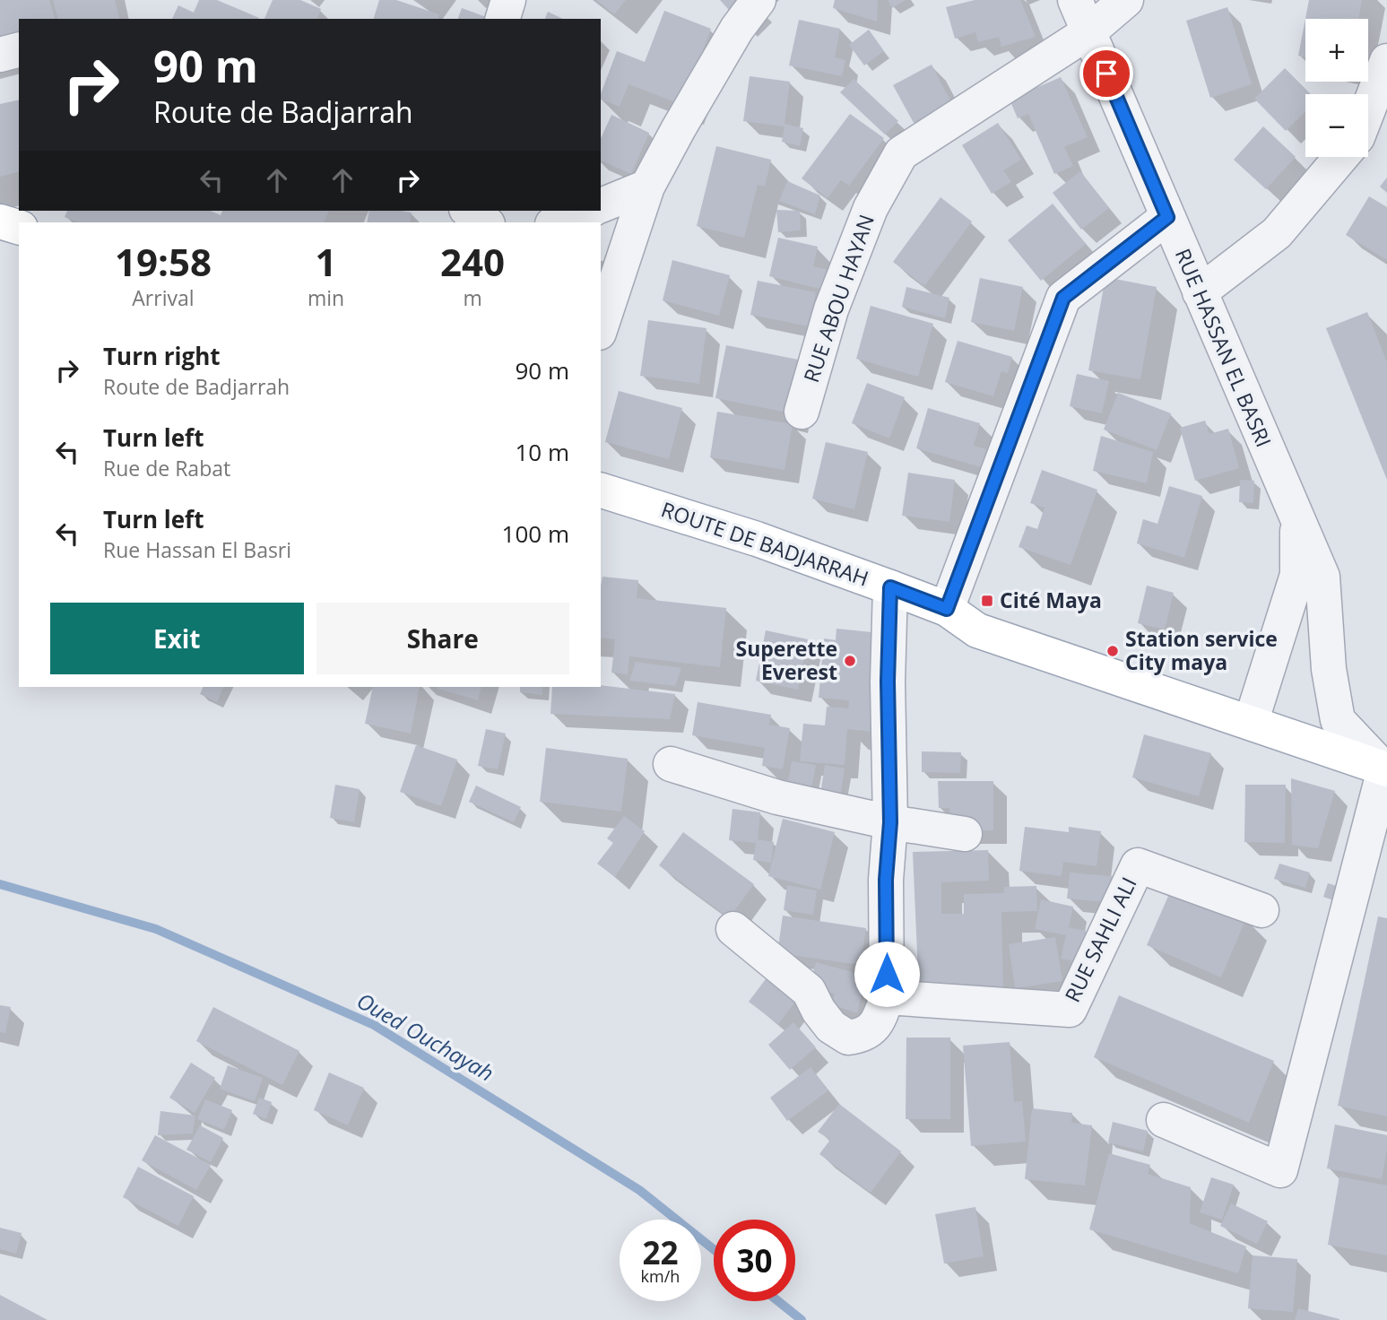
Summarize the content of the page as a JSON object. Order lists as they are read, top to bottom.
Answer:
{
  "streets": {
    "main road": ["ROUTE DE BADJARRAH"],
    "street": ["RUE ABOU HAYAN", "RUE HASSAN EL BASRI", "RUE SAHLI ALI"]
  },
  "crossings": [
    ["RUE ABOU HAYAN", "RUE HASSAN EL BASRI"],
    ["RUE HASSAN EL BASRI", "ROUTE DE BADJARRAH"]
  ],
  "water": ["Oued Ouchayah"],
  "places": {
    "transit": ["Cité Maya"],
    "other": ["Station service City maya", "Superette Everest"]
  },
  "page": {
    "map_buttons": ["+", "−"],
    "turn": ["90 m", "Route de Badjarrah"],
    "eta": [
      "19:58",
      "Arrival",
      "1",
      "min",
      "240",
      "m"
    ],
    "list": [
      {
        "name": "Turn right",
        "note": "Route de Badjarrah",
        "value": "90 m"
      },
      {
        "name": "Turn left",
        "note": "Rue de Rabat",
        "value": "10 m"
      },
      {
        "name": "Turn left",
        "note": "Rue Hassan El Basri",
        "value": "100 m"
      }
    ],
    "buttons": ["Exit", "Share"],
    "speed": "22 km/h",
    "limit": "30"
  }
}
